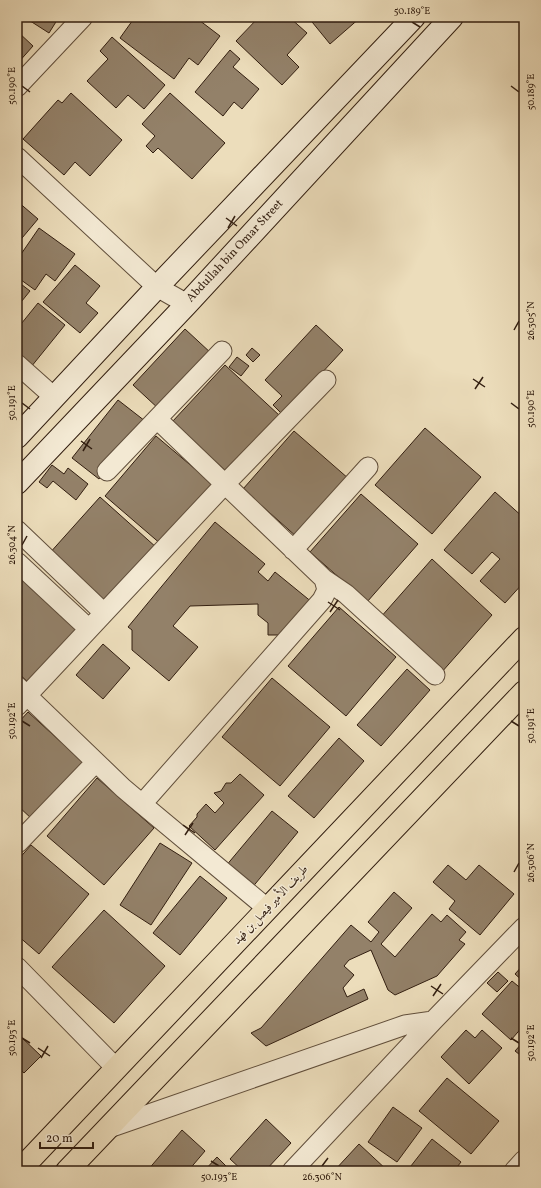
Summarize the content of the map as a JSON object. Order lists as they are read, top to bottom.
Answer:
{
  "streets": {
    "main road": ["طريف الأمير فيصل بن فهد"],
    "street": ["Abdullah bin Omar Street"]
  },
  "scale_bar": "20 m",
  "coordinates": [
    "50.189°E",
    "50.190°E",
    "26.305°N",
    "50.191°E",
    "26.304°N",
    "50.192°E",
    "26.306°N",
    "50.193°E"
  ]
}
